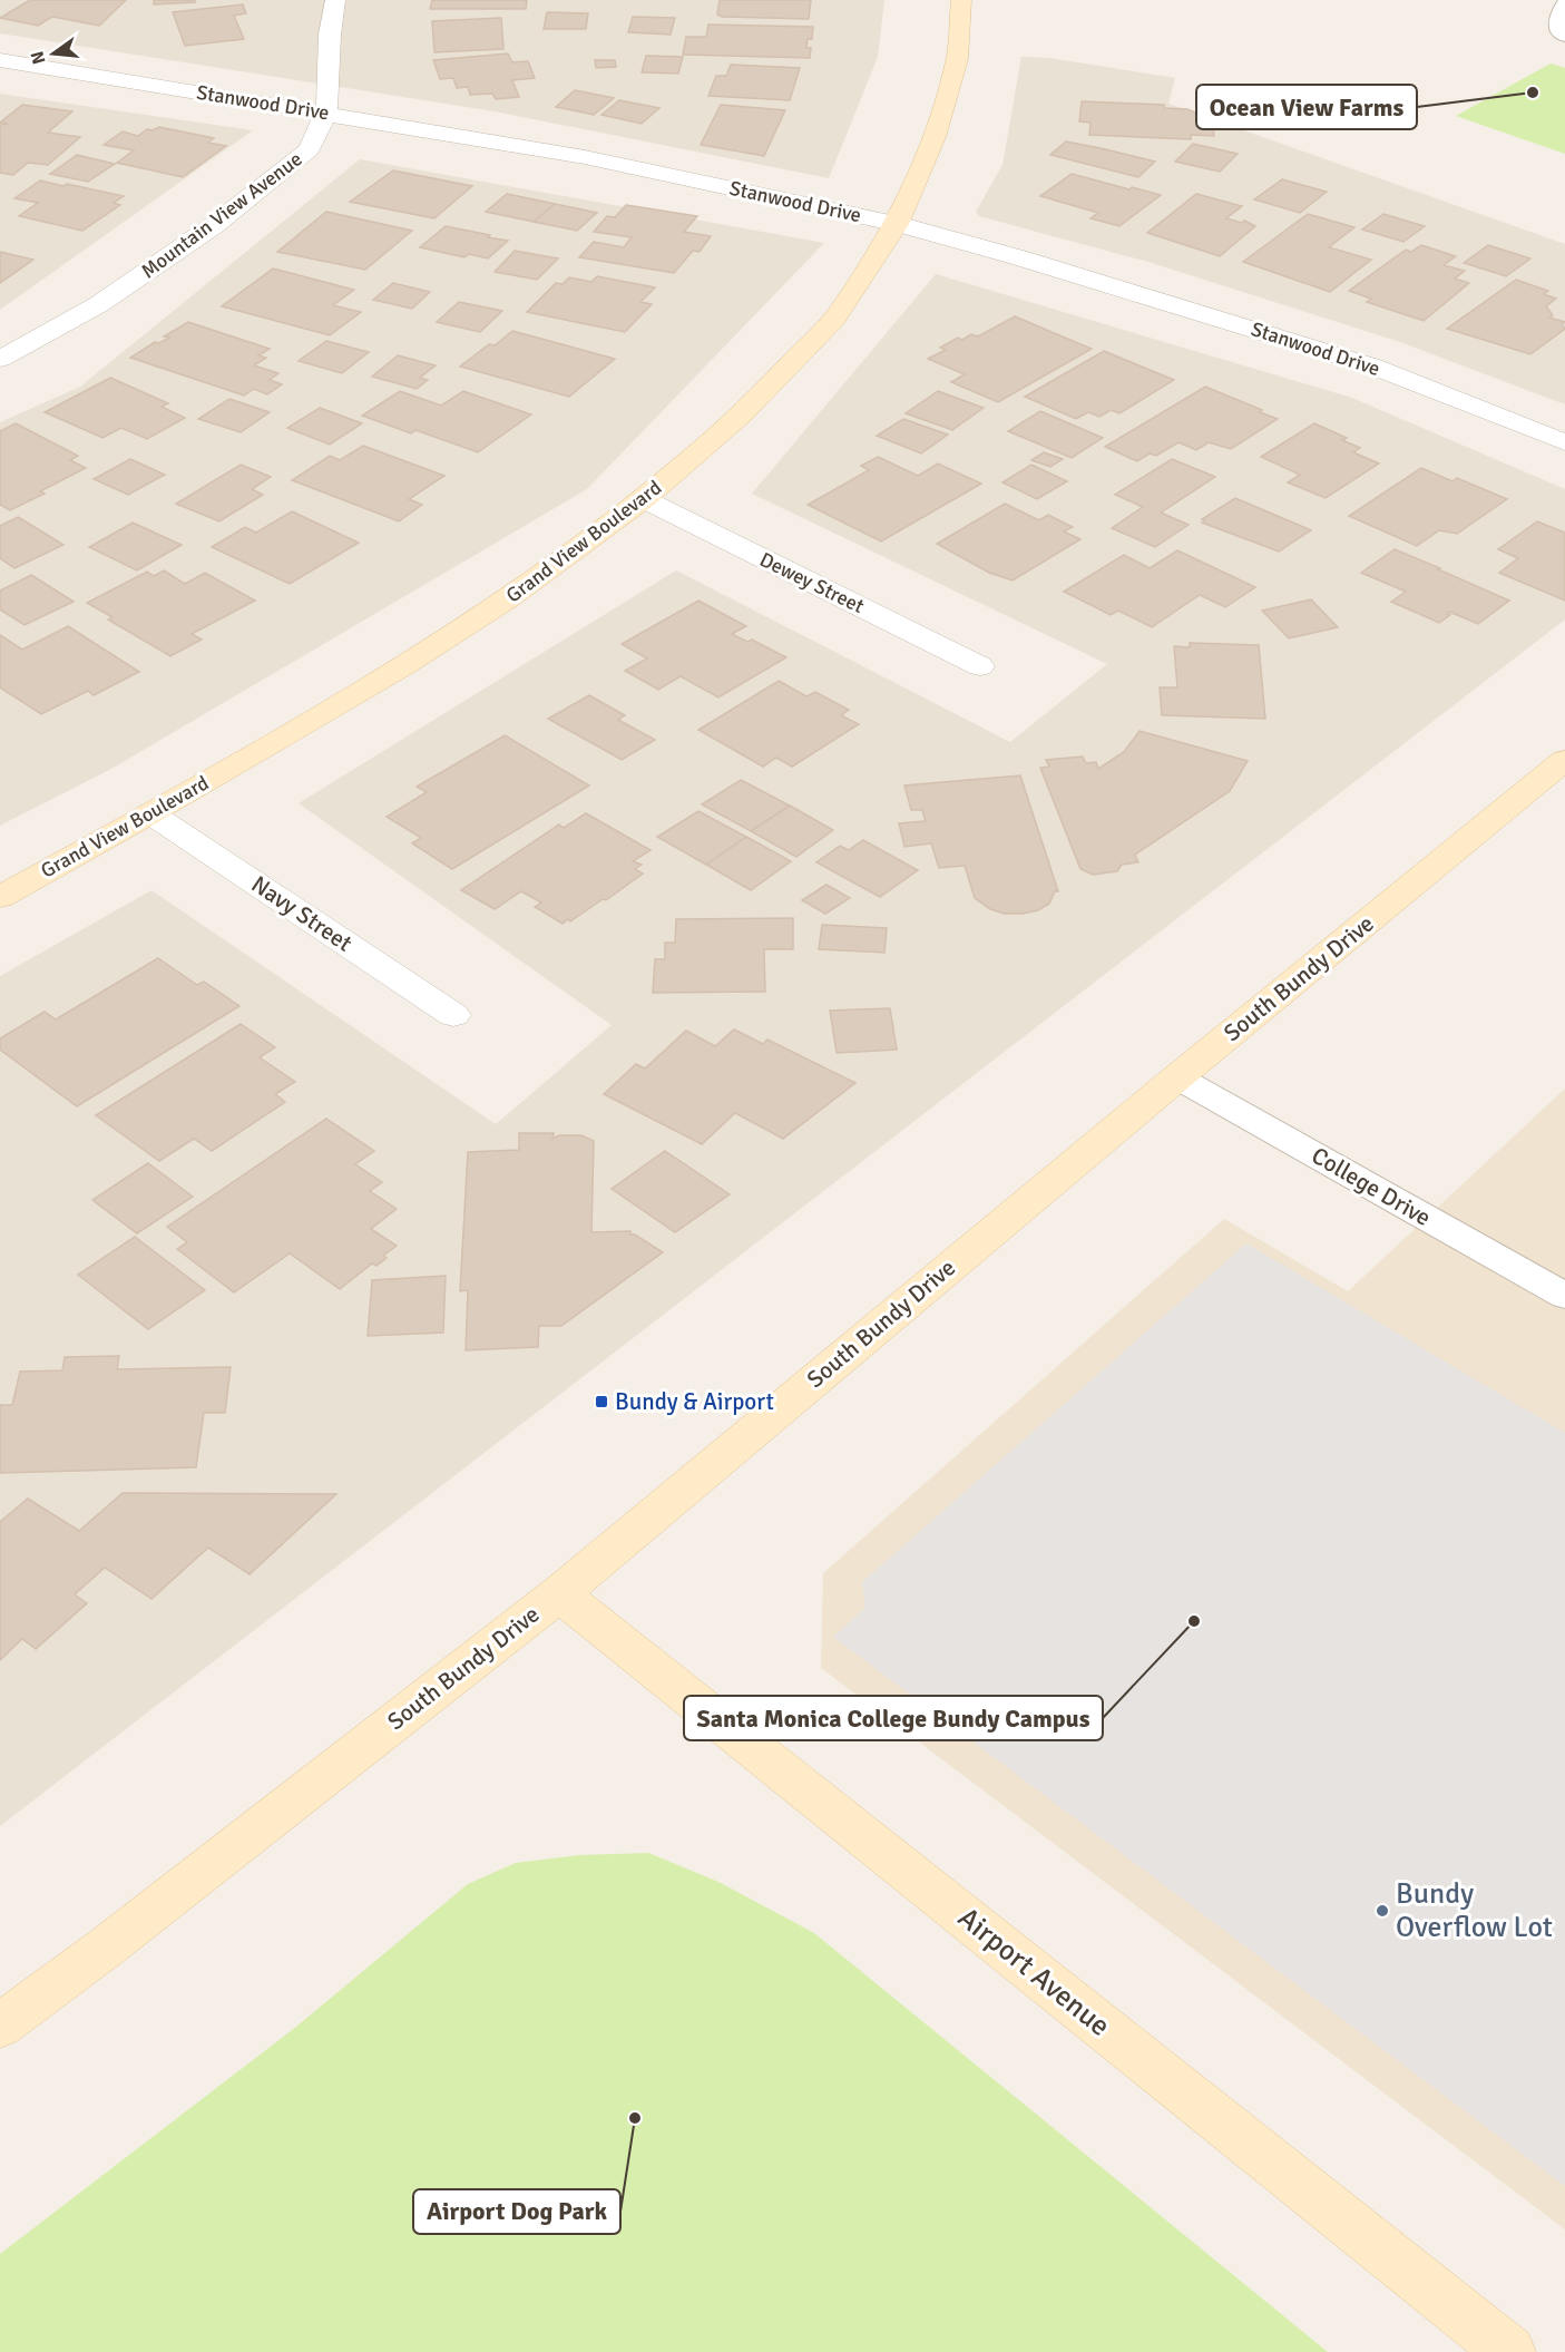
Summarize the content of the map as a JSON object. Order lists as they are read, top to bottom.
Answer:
{
  "streets": {
    "street": [
      "Stanwood Drive",
      "Mountain View Avenue",
      "Grand View Boulevard",
      "Dewey Street",
      "Navy Street",
      "South Bundy Drive",
      "Airport Avenue"
    ],
    "lane": ["College Drive"]
  },
  "crossings": [
    ["Stanwood Drive", "Mountain View Avenue"],
    ["Stanwood Drive", "Grand View Boulevard"],
    ["Grand View Boulevard", "Dewey Street"],
    ["Grand View Boulevard", "Navy Street"],
    ["South Bundy Drive", "College Drive"],
    ["South Bundy Drive", "Airport Avenue"]
  ],
  "places": {
    "other": [
      "Ocean View Farms",
      "Santa Monica College Bundy Campus",
      "Bundy Overflow Lot",
      "Airport Dog Park"
    ],
    "transit": ["Bundy & Airport"]
  },
  "north": "left"
}
